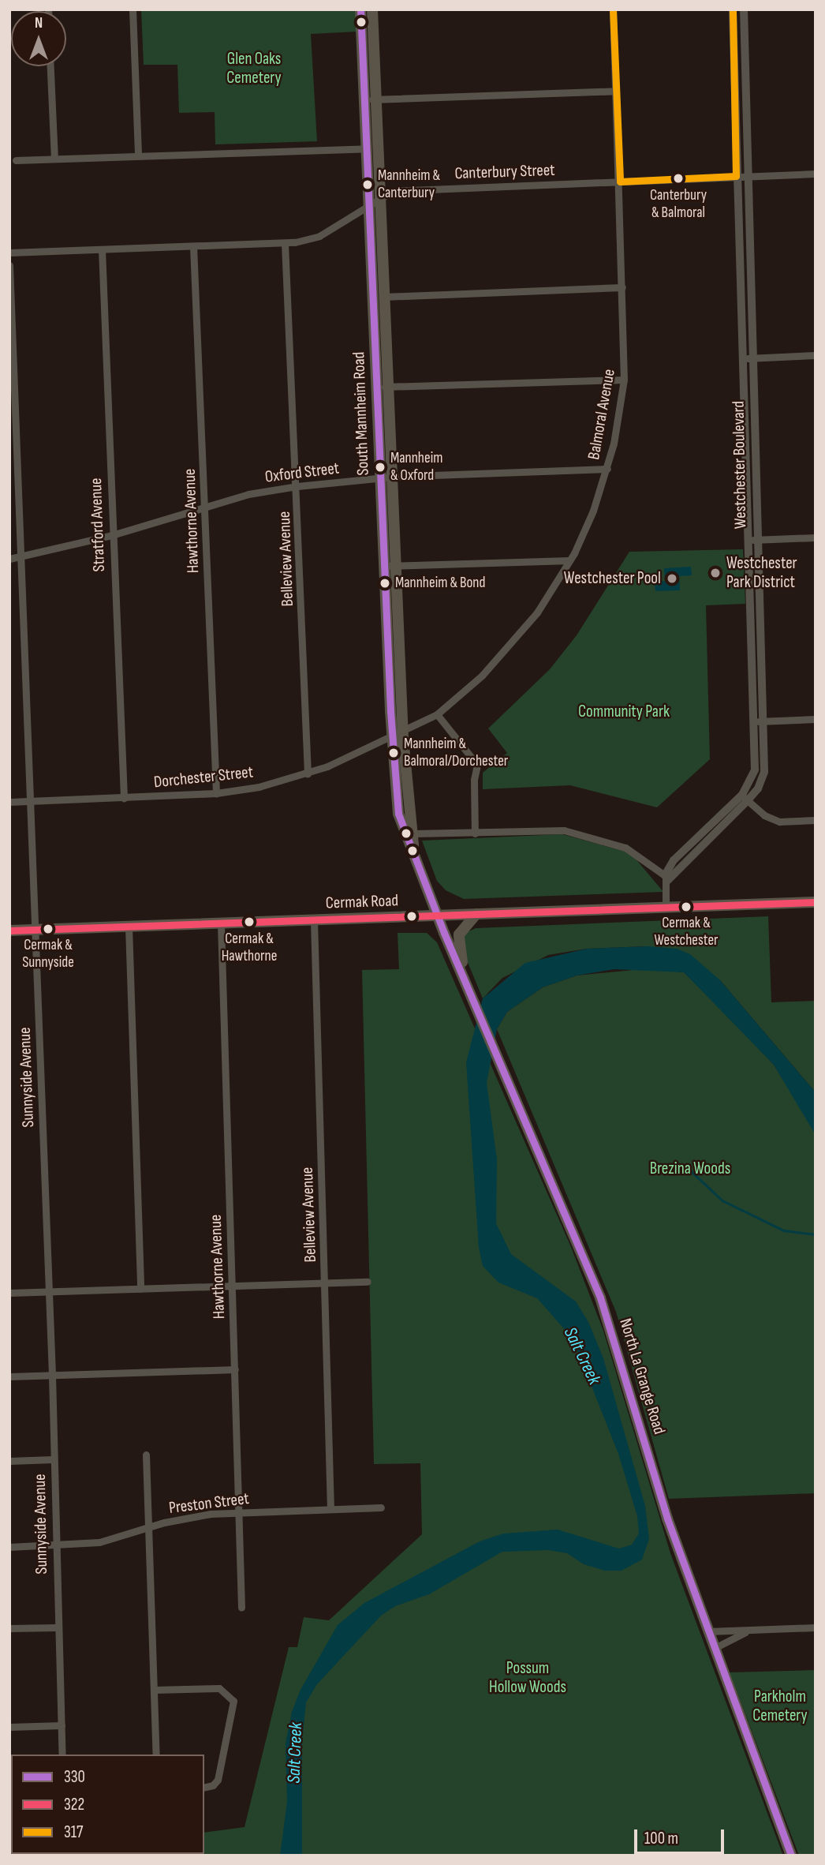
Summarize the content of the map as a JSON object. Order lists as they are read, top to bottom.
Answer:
{
  "streets": {
    "main road": ["South Mannheim Road", "Cermak Road", "North La Grange Road"],
    "street": [
      "Canterbury Street",
      "Balmoral Avenue",
      "Westchester Boulevard",
      "Oxford Street",
      "Hawthorne Avenue",
      "Stratford Avenue",
      "Belleview Avenue",
      "Dorchester Street",
      "Sunnyside Avenue",
      "Preston Street"
    ]
  },
  "crossings": [
    ["Canterbury Street", "South Mannheim Road"],
    ["Canterbury Street", "Balmoral Avenue"],
    ["Canterbury Street", "Westchester Boulevard"],
    ["Canterbury Street", "Hawthorne Avenue"],
    ["Canterbury Street", "Stratford Avenue"],
    ["Canterbury Street", "Belleview Avenue"],
    ["South Mannheim Road", "Balmoral Avenue"],
    ["South Mannheim Road", "Oxford Street"],
    ["South Mannheim Road", "Dorchester Street"],
    ["South Mannheim Road", "Cermak Road"],
    ["South Mannheim Road", "North La Grange Road"],
    ["Balmoral Avenue", "Oxford Street"],
    ["Balmoral Avenue", "Dorchester Street"],
    ["Oxford Street", "Hawthorne Avenue"],
    ["Oxford Street", "Stratford Avenue"],
    ["Oxford Street", "Belleview Avenue"],
    ["Oxford Street", "Sunnyside Avenue"],
    ["Hawthorne Avenue", "Dorchester Street"],
    ["Hawthorne Avenue", "Cermak Road"],
    ["Hawthorne Avenue", "Preston Street"],
    ["Stratford Avenue", "Dorchester Street"],
    ["Belleview Avenue", "Dorchester Street"],
    ["Belleview Avenue", "Cermak Road"],
    ["Belleview Avenue", "Preston Street"],
    ["Dorchester Street", "Sunnyside Avenue"],
    ["Cermak Road", "Sunnyside Avenue"],
    ["Cermak Road", "North La Grange Road"],
    ["Sunnyside Avenue", "Preston Street"]
  ],
  "water": ["Salt Creek"],
  "parks": [
    "Glen Oaks Cemetery",
    "Community Park",
    "Brezina Woods",
    "Possum Hollow Woods",
    "Parkholm Cemetery"
  ],
  "places": [
    "Canterbury & Balmoral",
    "Mannheim & Canterbury",
    "Mannheim & Oxford",
    "Westchester Park District",
    "Westchester Pool",
    "Mannheim & Bond",
    "Mannheim & Balmoral/Dorchester",
    "Cermak & Westchester",
    "Cermak & Hawthorne",
    "Cermak & Sunnyside"
  ],
  "lines": ["transit line 330", "transit line 317", "transit line 322"],
  "legend": ["330", "322", "317"],
  "scale_bar": "100 m",
  "north": "top"
}
